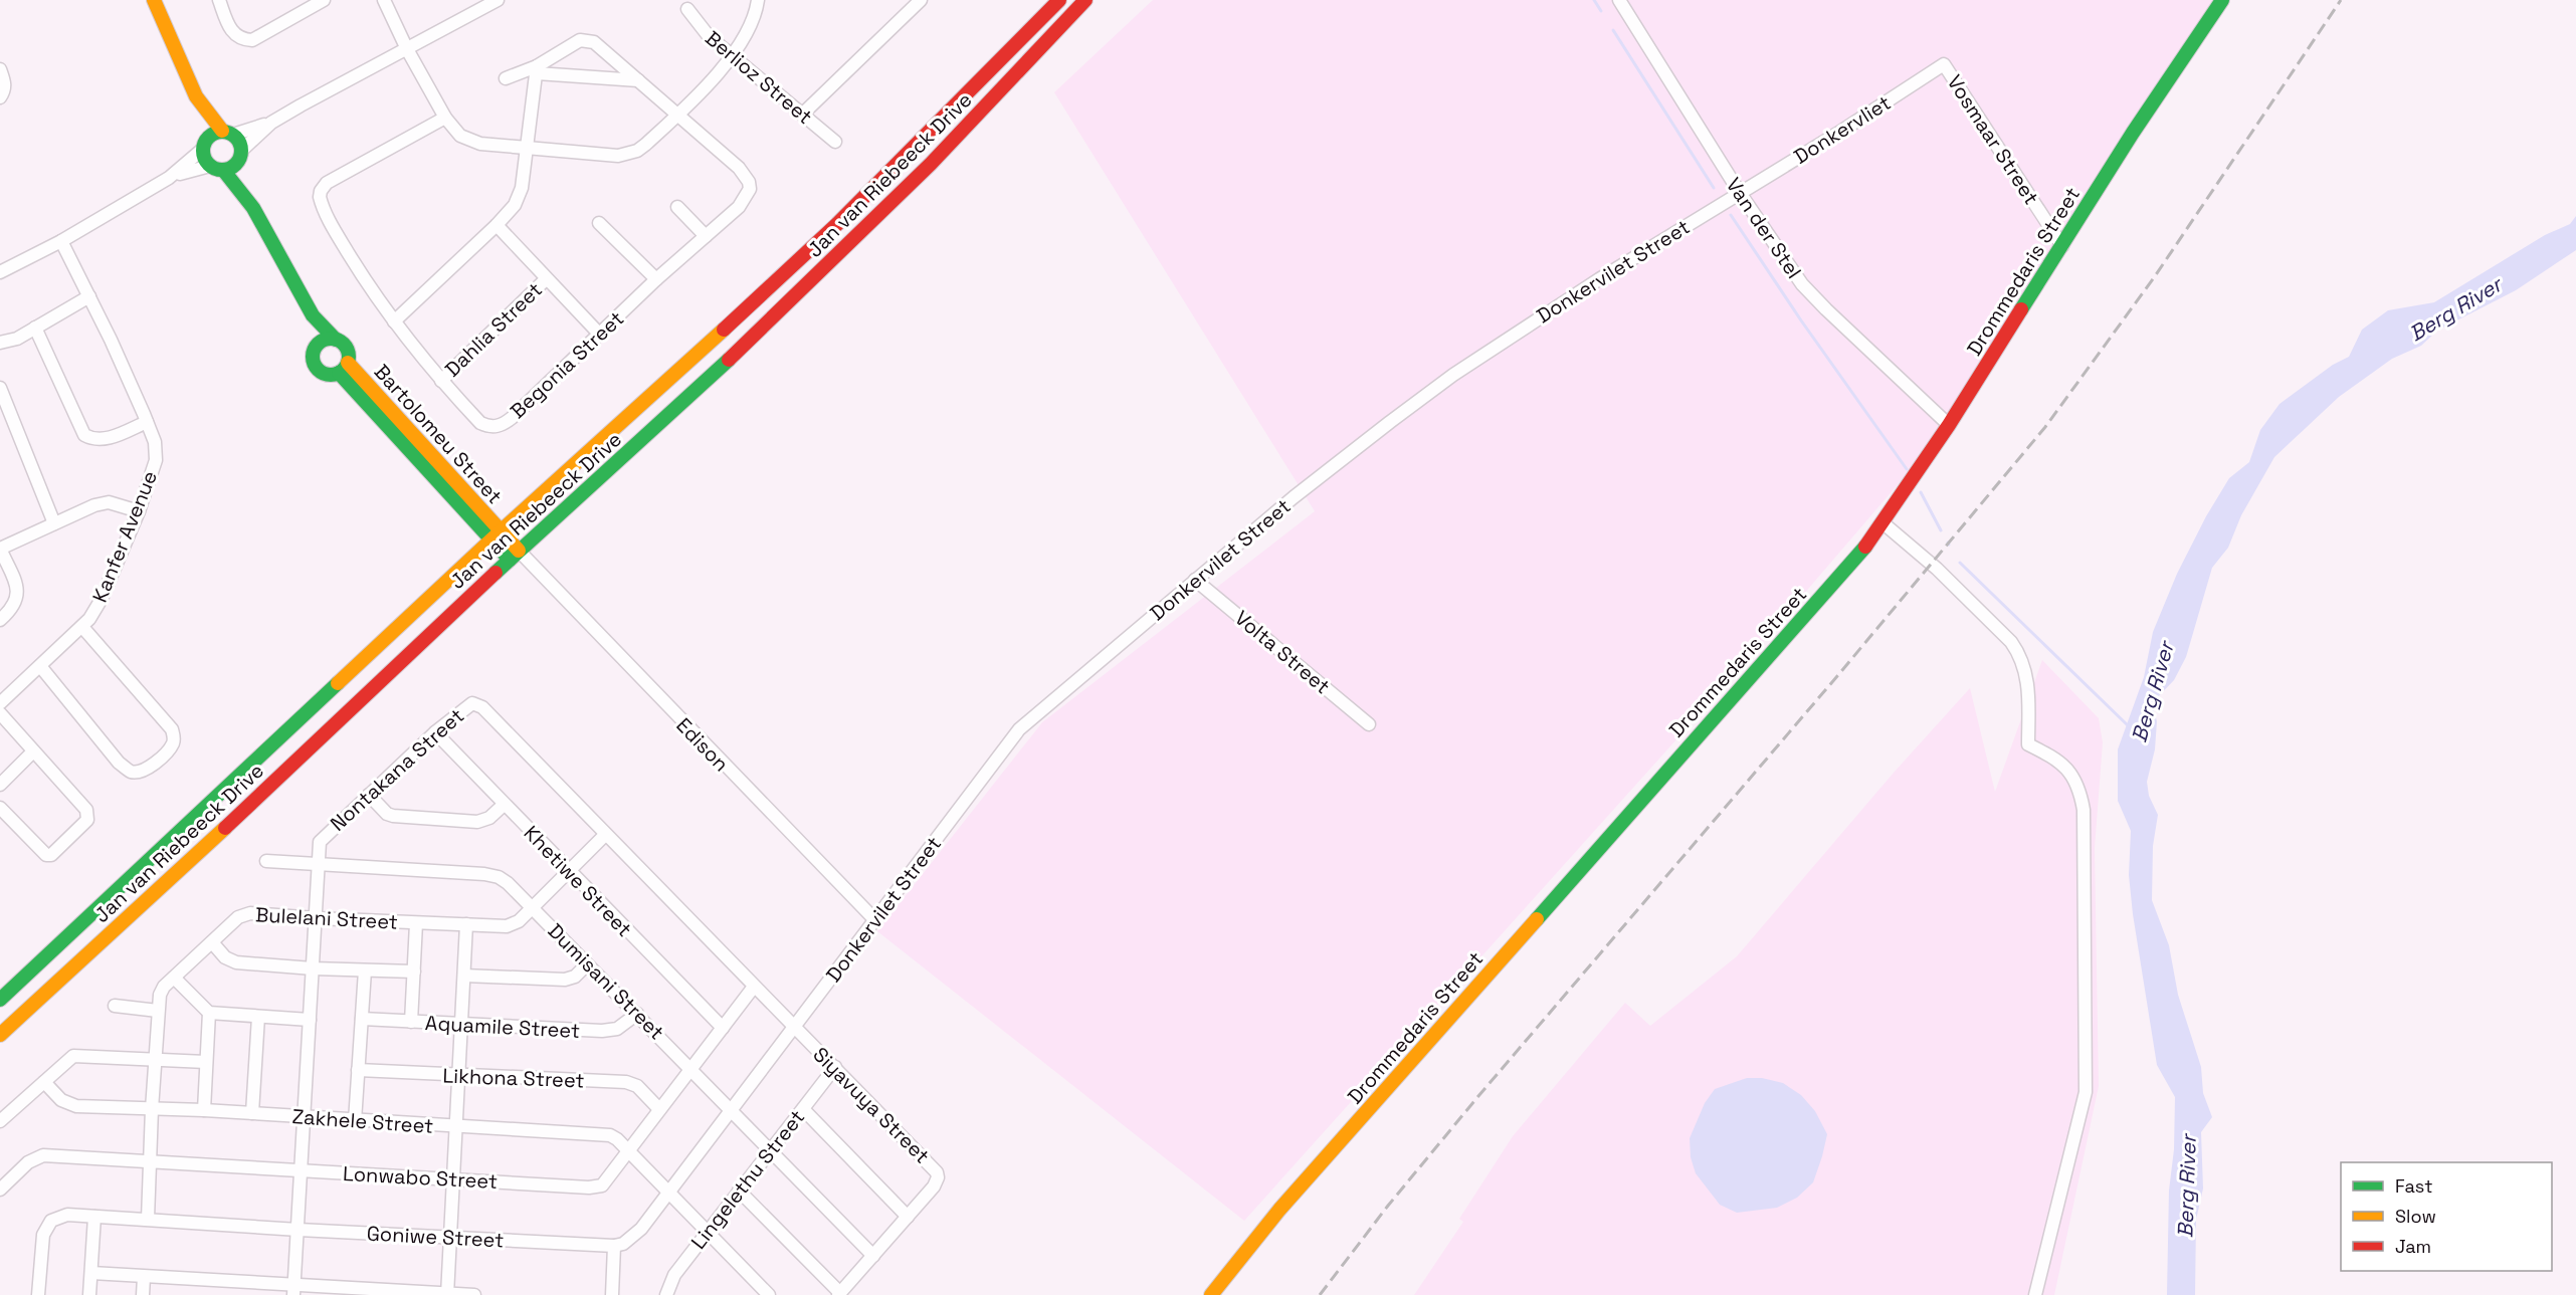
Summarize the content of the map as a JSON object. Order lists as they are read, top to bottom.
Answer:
{
  "streets": {
    "main road": ["Jan van Riebeeck Drive", "Drommedaris Street", "Bartolomeu Street"],
    "street": [
      "Berlioz Street",
      "Donkervliet",
      "Vosmaar Street",
      "Van der Stel",
      "Donkervilet Street",
      "Dahlia Street",
      "Begonia Street",
      "Kanfer Avenue",
      "Volta Street",
      "Edison",
      "Nontakana Street",
      "Khetiwe Street",
      "Bulelani Street",
      "Dumisani Street",
      "Aquamile Street",
      "Likhona Street",
      "Siyavuya Street",
      "Zakhele Street",
      "Lonwabo Street",
      "Lingelethu Street",
      "Goniwe Street"
    ]
  },
  "crossings": [
    ["Donkervliet", "Vosmaar Street"],
    ["Donkervliet", "Van der Stel"],
    ["Donkervliet", "Donkervilet Street"],
    ["Vosmaar Street", "Drommedaris Street"],
    ["Jan van Riebeeck Drive", "Bartolomeu Street"],
    ["Jan van Riebeeck Drive", "Edison"],
    ["Van der Stel", "Donkervilet Street"],
    ["Van der Stel", "Drommedaris Street"],
    ["Donkervilet Street", "Volta Street"],
    ["Donkervilet Street", "Edison"],
    ["Donkervilet Street", "Nontakana Street"],
    ["Donkervilet Street", "Siyavuya Street"],
    ["Dahlia Street", "Begonia Street"],
    ["Bartolomeu Street", "Edison"],
    ["Nontakana Street", "Khetiwe Street"],
    ["Nontakana Street", "Bulelani Street"],
    ["Nontakana Street", "Dumisani Street"],
    ["Nontakana Street", "Siyavuya Street"],
    ["Nontakana Street", "Zakhele Street"],
    ["Nontakana Street", "Lonwabo Street"],
    ["Nontakana Street", "Goniwe Street"],
    ["Khetiwe Street", "Bulelani Street"],
    ["Khetiwe Street", "Lonwabo Street"],
    ["Bulelani Street", "Dumisani Street"],
    ["Bulelani Street", "Zakhele Street"],
    ["Bulelani Street", "Lonwabo Street"],
    ["Bulelani Street", "Goniwe Street"],
    ["Dumisani Street", "Aquamile Street"],
    ["Dumisani Street", "Siyavuya Street"],
    ["Dumisani Street", "Lonwabo Street"],
    ["Dumisani Street", "Lingelethu Street"],
    ["Likhona Street", "Lonwabo Street"],
    ["Siyavuya Street", "Lingelethu Street"],
    ["Zakhele Street", "Lonwabo Street"],
    ["Zakhele Street", "Lingelethu Street"]
  ],
  "water": ["Berg River"],
  "legend": ["Fast", "Slow", "Jam"]
}
